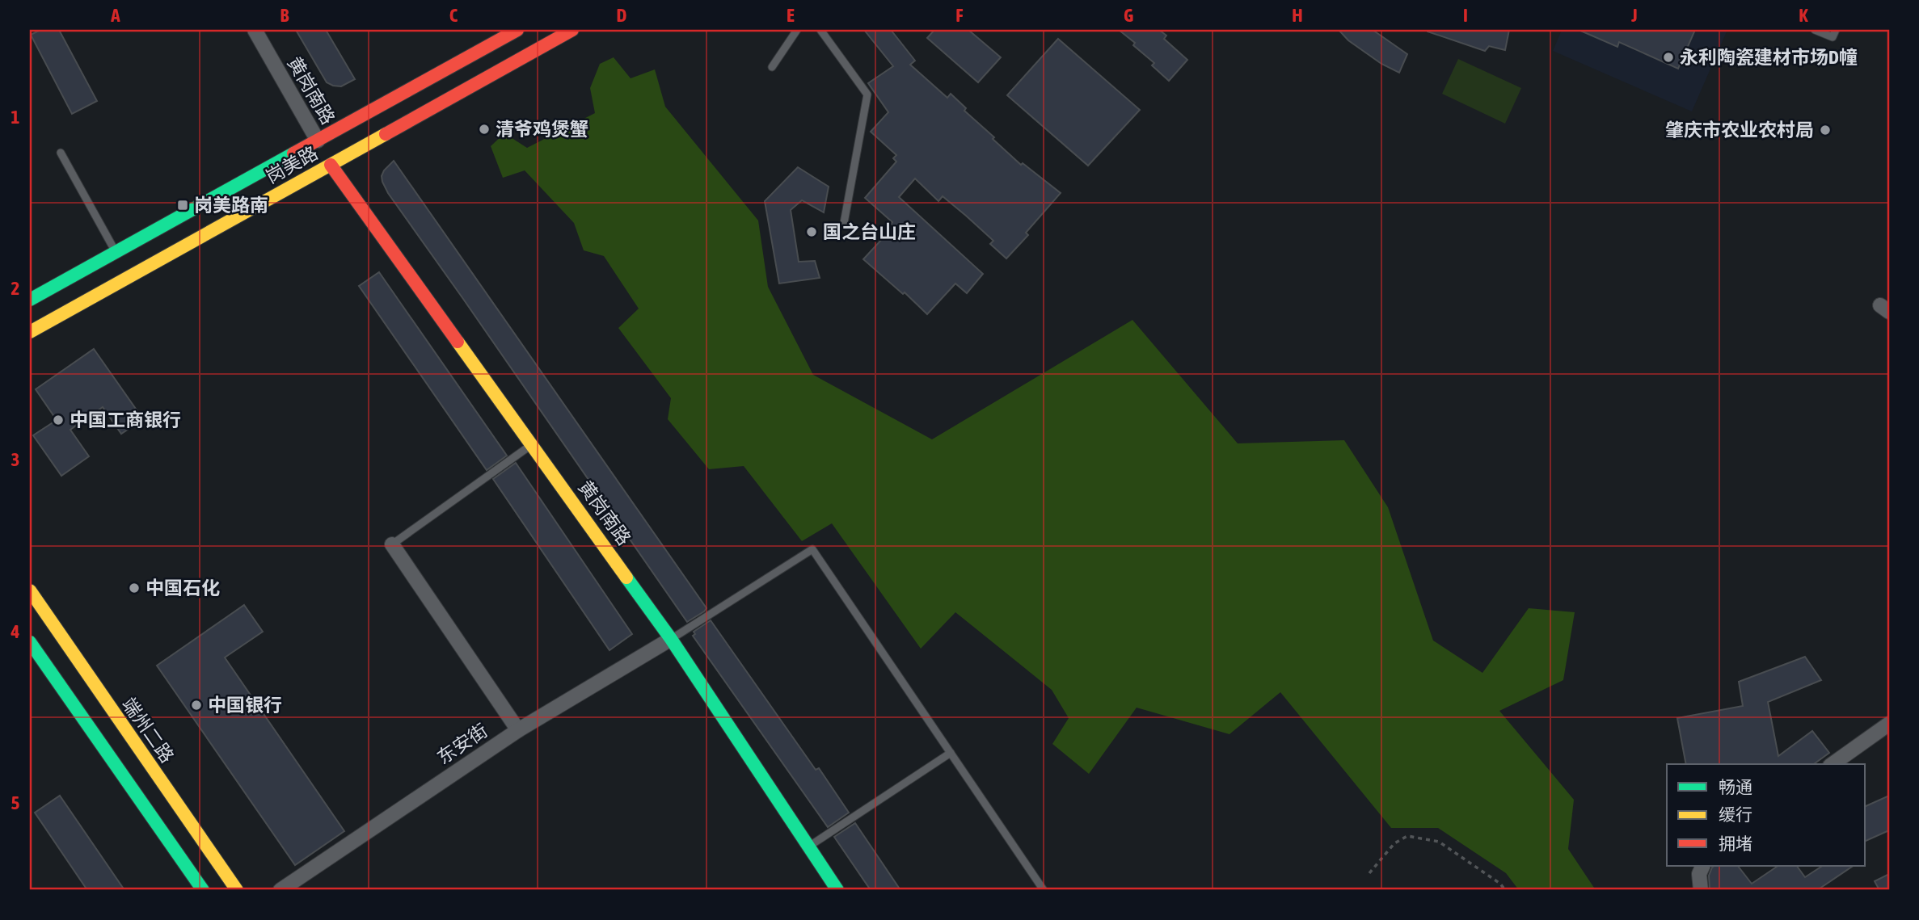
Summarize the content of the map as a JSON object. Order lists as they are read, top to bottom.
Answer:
{
  "streets": {
    "main road": ["黄岗南路", "岗美路", "端州二路"],
    "street": ["东安街"]
  },
  "crossings": [
    ["黄岗南路", "岗美路"],
    ["黄岗南路", "东安街"]
  ],
  "places": {
    "other": [
      "永利陶瓷建材市场D幢",
      "清爷鸡煲蟹",
      "肇庆市农业农村局",
      "国之台山庄",
      "中国工商银行",
      "中国石化",
      "中国银行"
    ],
    "transit": ["岗美路南"]
  },
  "legend": ["畅通", "缓行", "拥堵"],
  "grid": {
    "columns": [
      "A",
      "B",
      "C",
      "D",
      "E",
      "F",
      "G",
      "H",
      "I",
      "J",
      "K"
    ],
    "rows": [
      "1",
      "2",
      "3",
      "4",
      "5"
    ]
  }
}
